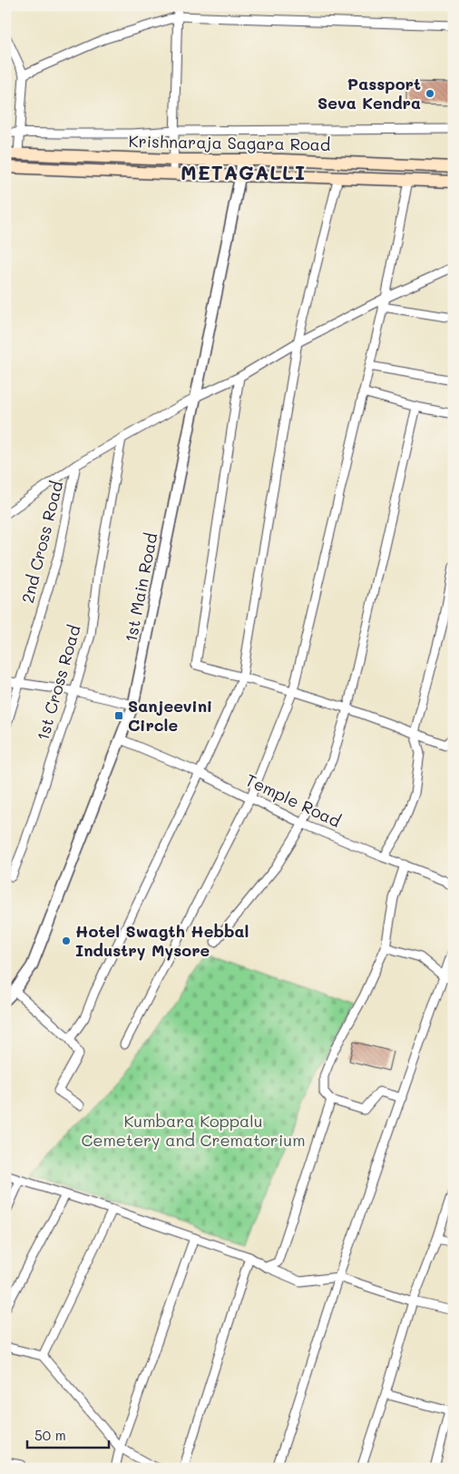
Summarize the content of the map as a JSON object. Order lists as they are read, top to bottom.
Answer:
{
  "streets": {
    "main road": ["Krishnaraja Sagara Road"],
    "street": [
      "2nd Cross Road",
      "1st Main Road",
      "1st Cross Road",
      "Temple Road"
    ]
  },
  "crossings": [
    ["Krishnaraja Sagara Road", "1st Main Road"],
    ["1st Main Road", "Temple Road"]
  ],
  "districts": ["METAGALLI"],
  "parks": ["Kumbara Koppalu Cemetery and Crematorium"],
  "places": {
    "other": ["Passport Seva Kendra", "Hotel Swagth Hebbal Industry Mysore"],
    "transit": ["Sanjeevini Circle"]
  },
  "scale_bar": "50 m"
}
